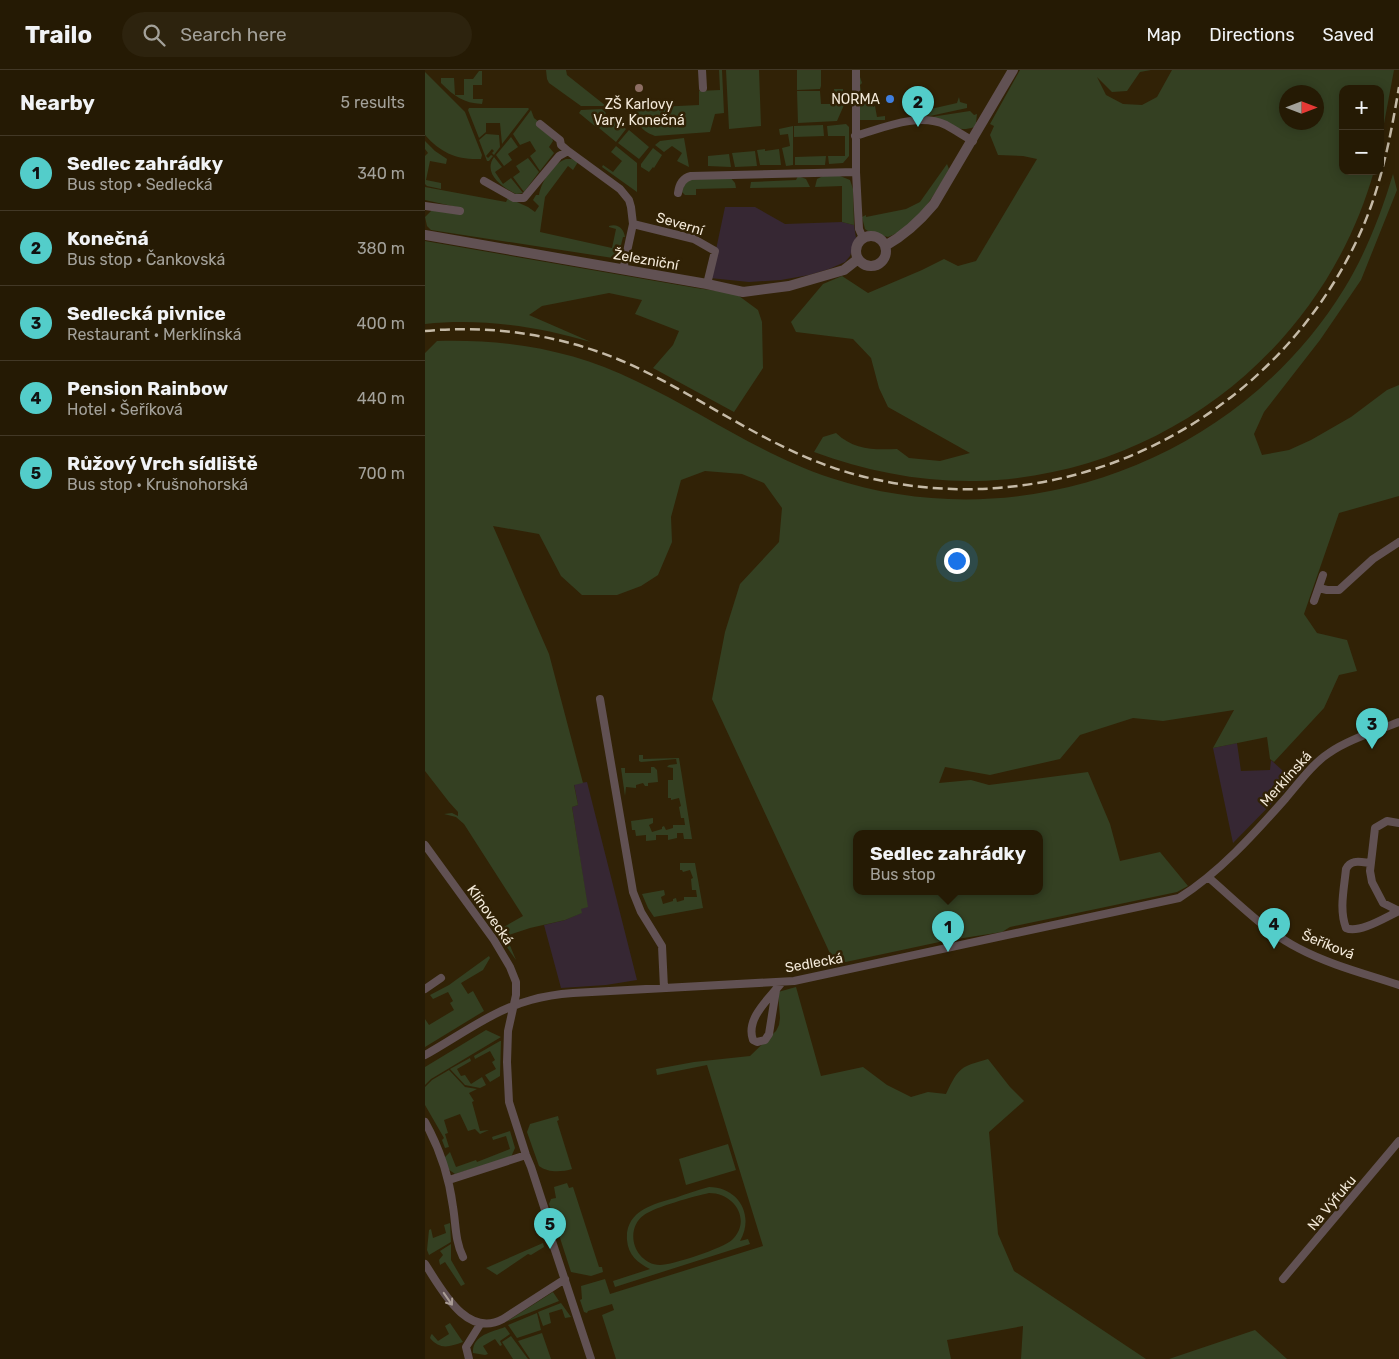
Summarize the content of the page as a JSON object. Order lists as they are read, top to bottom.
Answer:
{
  "streets": {
    "street": [
      "Severní",
      "Železniční",
      "Merklínská",
      "Klínovecká",
      "Šeříková",
      "Sedlecká",
      "Na Výfuku"
    ]
  },
  "crossings": [
    ["Severní", "Železniční"],
    ["Merklínská", "Šeříková"],
    ["Merklínská", "Sedlecká"],
    ["Klínovecká", "Sedlecká"],
    ["Šeříková", "Sedlecká"]
  ],
  "places": ["ZŠ Karlovy Vary, Konečná", "NORMA"],
  "north": "right",
  "page": {
    "header": "Trailo",
    "search": "Search here",
    "nav": ["Map", "Directions", "Saved"],
    "heading": ["Nearby", "5 results"],
    "map_buttons": ["+", "−"],
    "pins": [
      "2",
      "3",
      "4",
      "1",
      "5"
    ],
    "list": [
      {
        "mark": "1",
        "name": "Sedlec zahrádky",
        "note": "Bus stop · Sedlecká",
        "value": "340 m"
      },
      {
        "mark": "2",
        "name": "Konečná",
        "note": "Bus stop · Čankovská",
        "value": "380 m"
      },
      {
        "mark": "3",
        "name": "Sedlecká pivnice",
        "note": "Restaurant · Merklínská",
        "value": "400 m"
      },
      {
        "mark": "4",
        "name": "Pension Rainbow",
        "note": "Hotel · Šeříková",
        "value": "440 m"
      },
      {
        "mark": "5",
        "name": "Růžový Vrch sídliště",
        "note": "Bus stop · Krušnohorská",
        "value": "700 m"
      }
    ],
    "popup": ["Sedlec zahrádky", "Bus stop"]
  }
}
